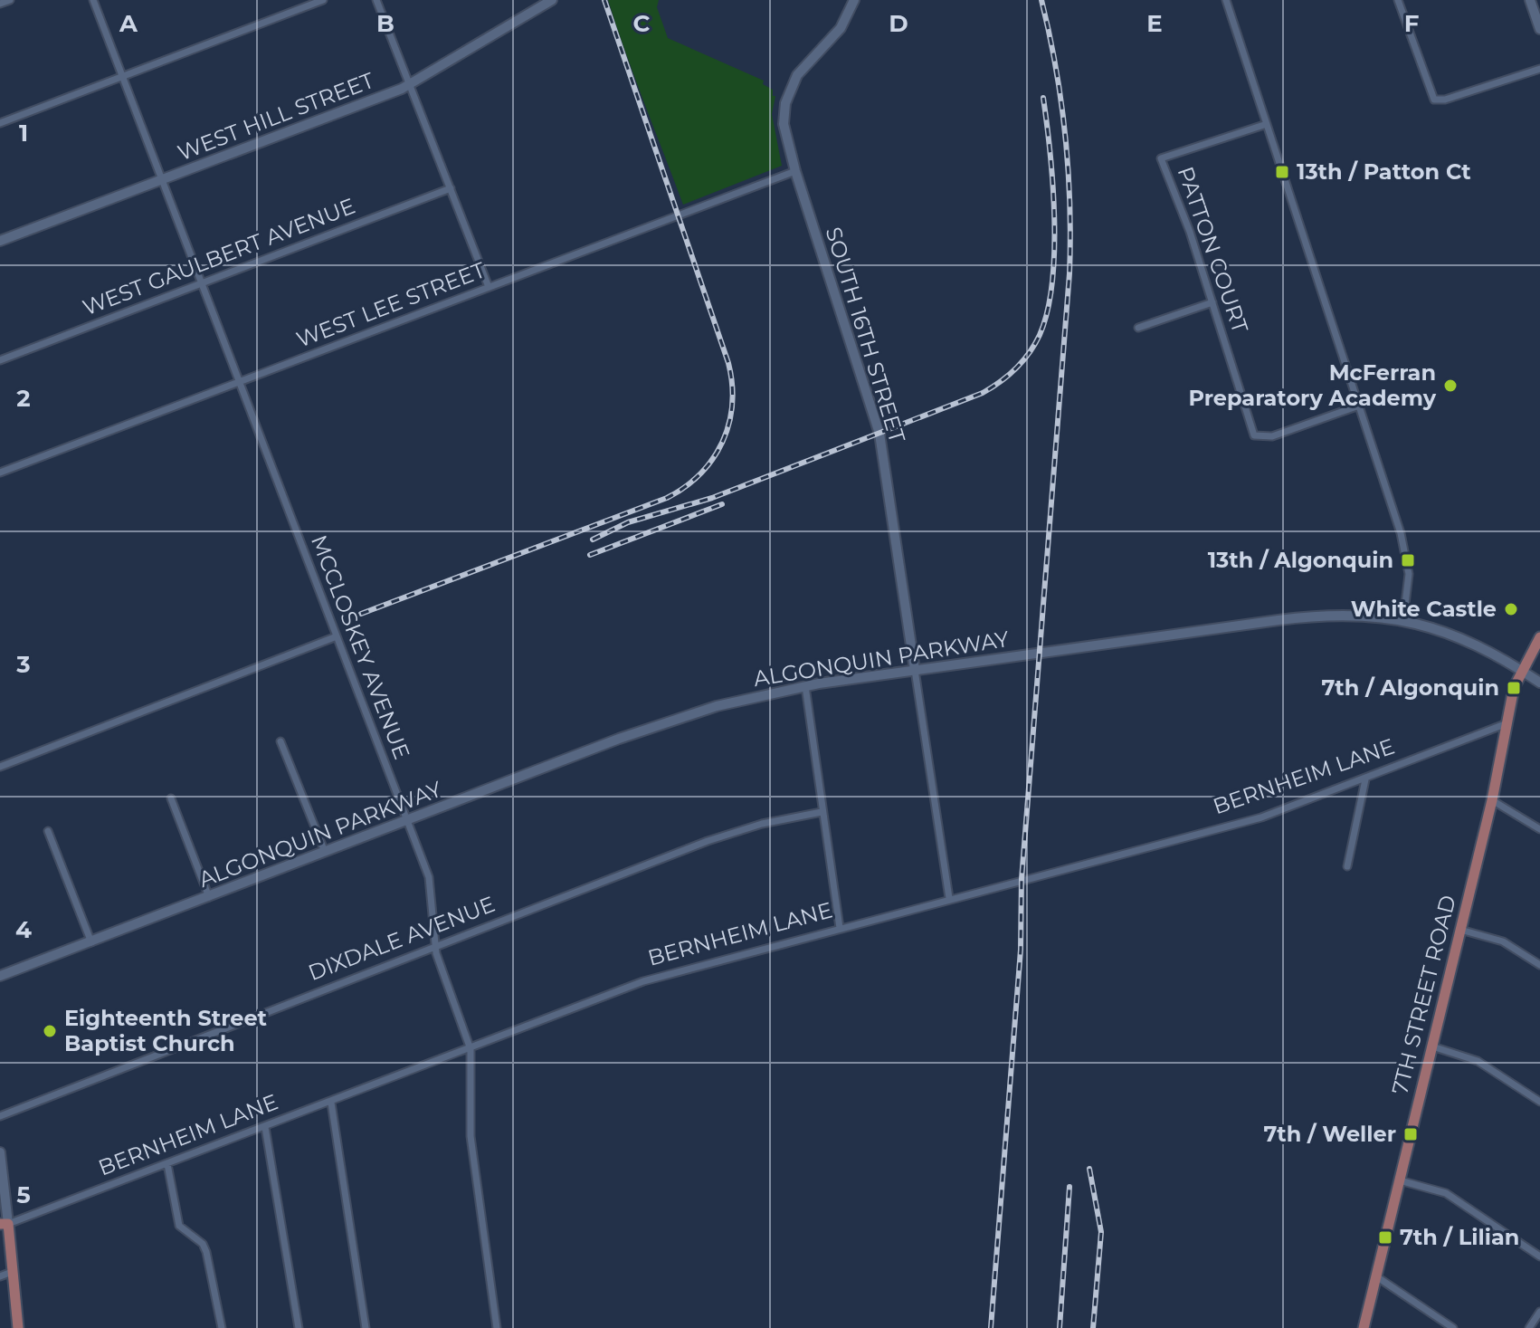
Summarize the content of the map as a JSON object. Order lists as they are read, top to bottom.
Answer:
{
  "streets": {
    "main road": [
      "WEST HILL STREET",
      "SOUTH 16TH STREET",
      "ALGONQUIN PARKWAY",
      "7TH STREET ROAD"
    ],
    "street": [
      "PATTON COURT",
      "WEST GAULBERT AVENUE",
      "WEST LEE STREET",
      "MCCLOSKEY AVENUE",
      "BERNHEIM LANE",
      "DIXDALE AVENUE"
    ]
  },
  "crossings": [
    ["WEST HILL STREET", "MCCLOSKEY AVENUE"],
    ["WEST GAULBERT AVENUE", "MCCLOSKEY AVENUE"],
    ["WEST LEE STREET", "SOUTH 16TH STREET"],
    ["WEST LEE STREET", "MCCLOSKEY AVENUE"],
    ["SOUTH 16TH STREET", "ALGONQUIN PARKWAY"],
    ["SOUTH 16TH STREET", "BERNHEIM LANE"],
    ["MCCLOSKEY AVENUE", "ALGONQUIN PARKWAY"],
    ["MCCLOSKEY AVENUE", "BERNHEIM LANE"],
    ["MCCLOSKEY AVENUE", "DIXDALE AVENUE"],
    ["ALGONQUIN PARKWAY", "7TH STREET ROAD"],
    ["BERNHEIM LANE", "7TH STREET ROAD"]
  ],
  "places": {
    "transit": [
      "13th / Patton Ct",
      "13th / Algonquin",
      "7th / Algonquin",
      "7th / Weller",
      "7th / Lilian"
    ],
    "other": ["McFerran Preparatory Academy", "White Castle", "Eighteenth Street Baptist Church"]
  },
  "grid": {
    "columns": [
      "A",
      "B",
      "C",
      "D",
      "E",
      "F"
    ],
    "rows": [
      "1",
      "2",
      "3",
      "4",
      "5"
    ]
  }
}
